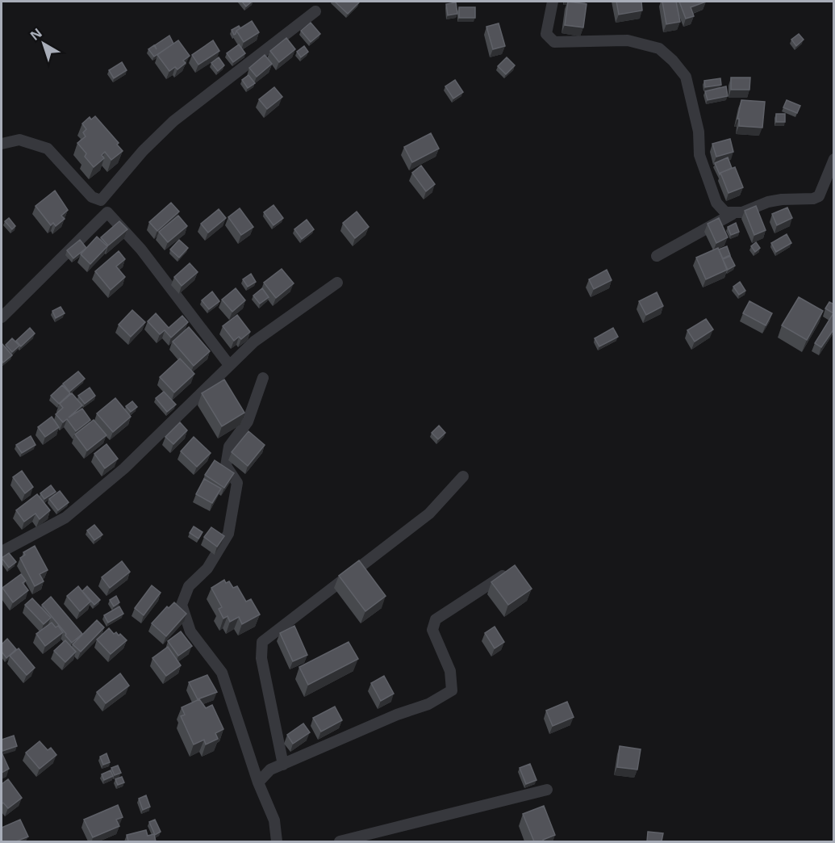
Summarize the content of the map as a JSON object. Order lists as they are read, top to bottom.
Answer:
{
  "north": "top left"
}
